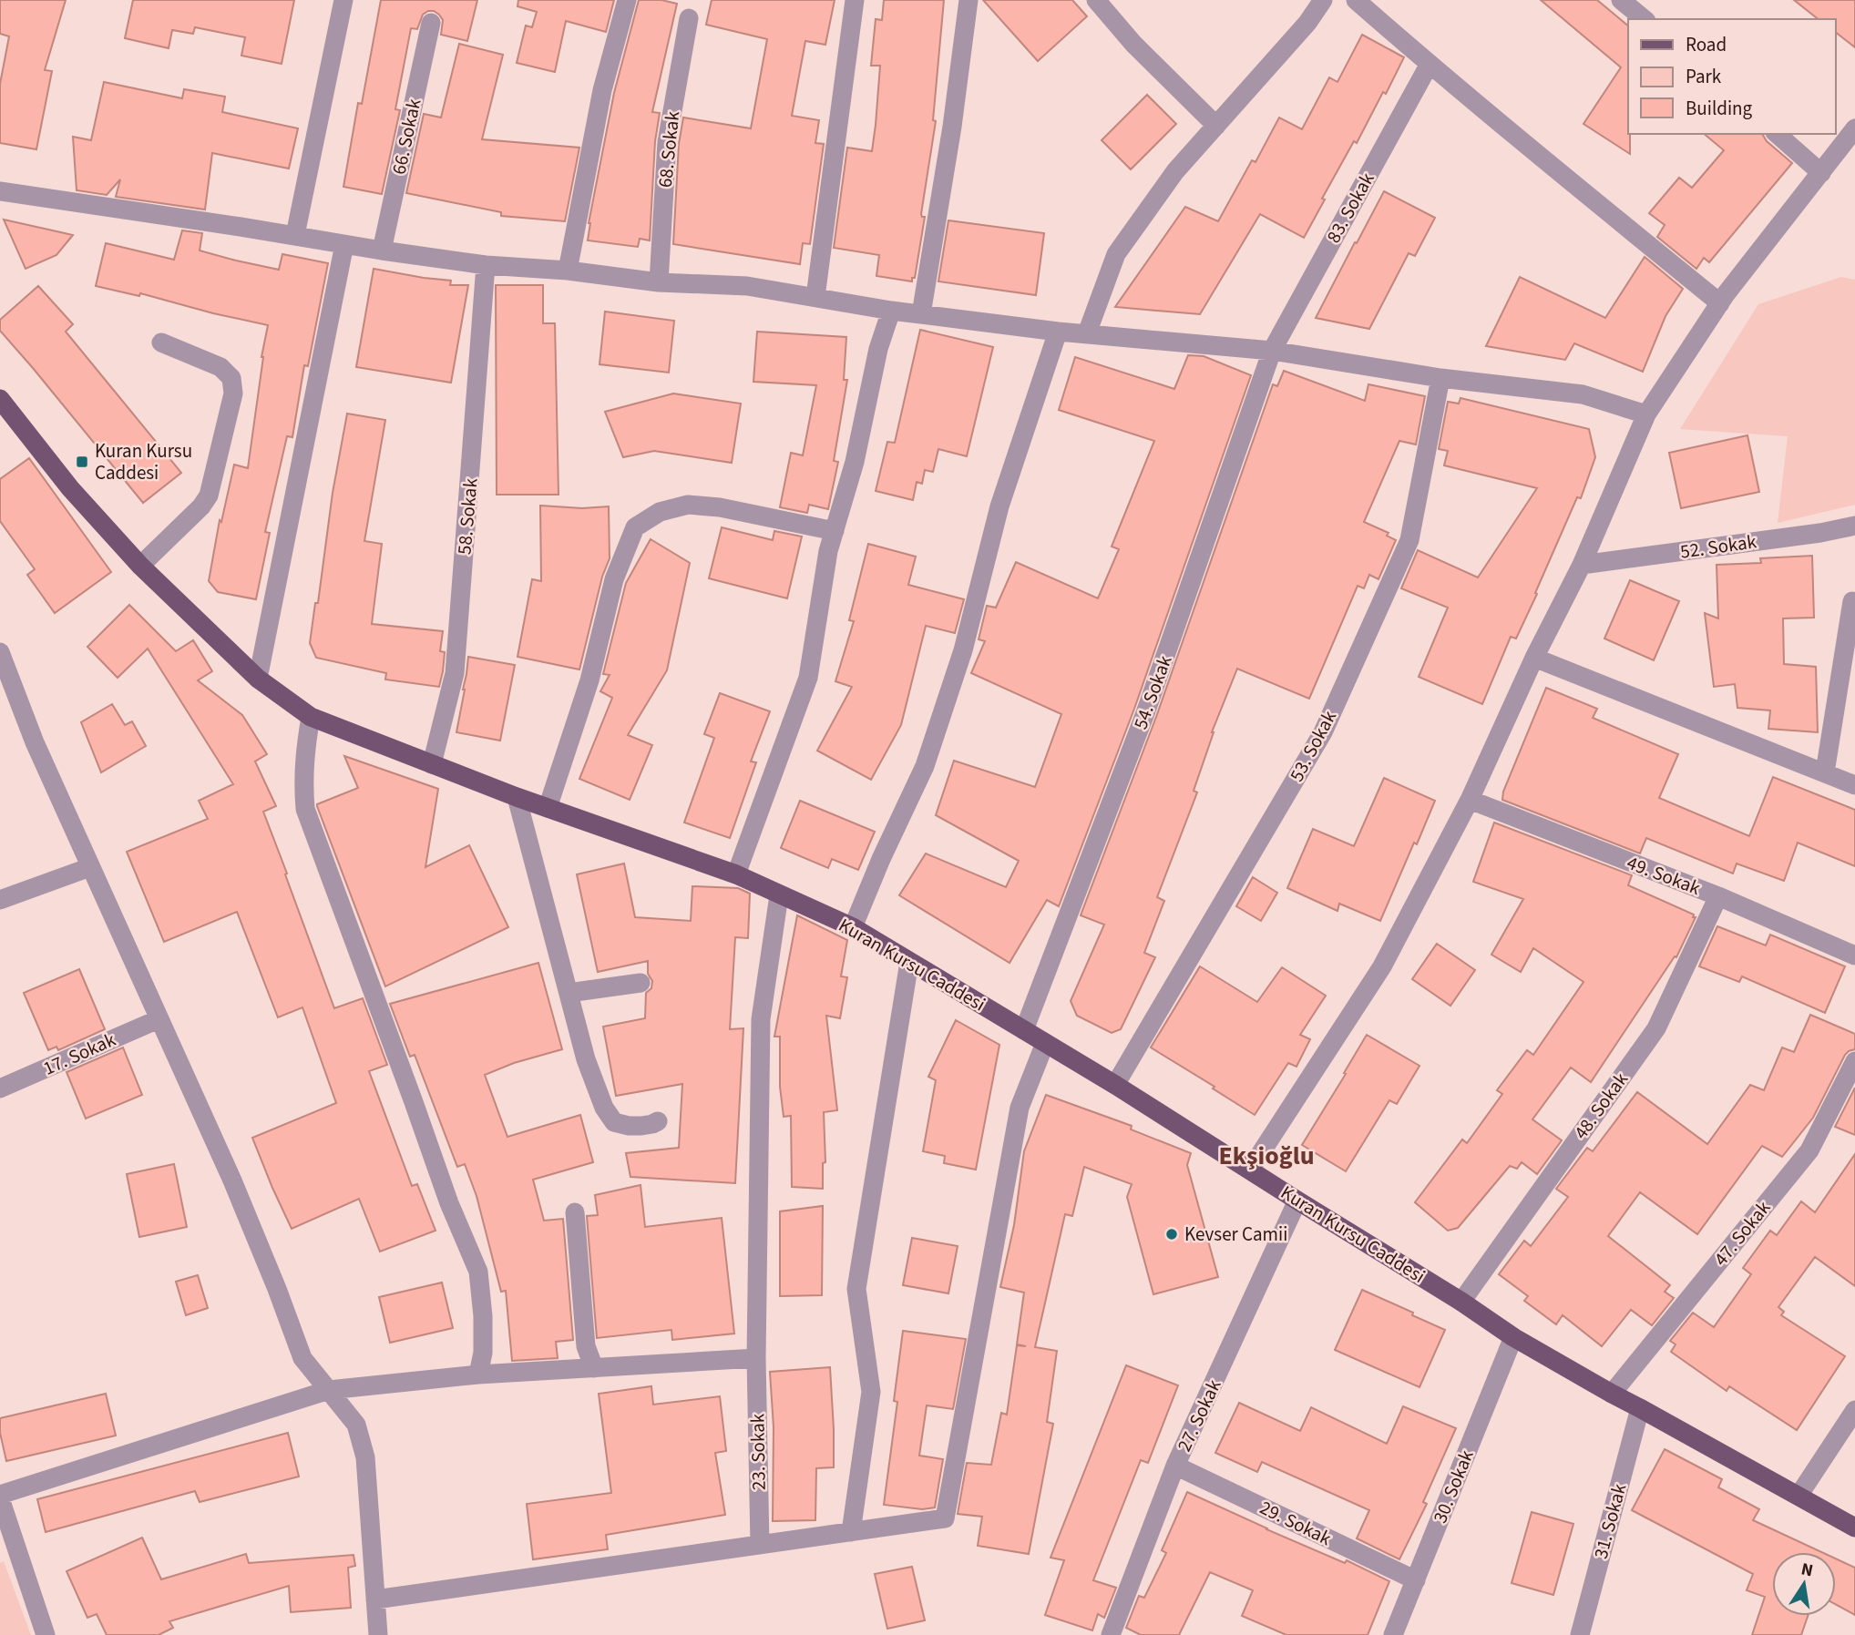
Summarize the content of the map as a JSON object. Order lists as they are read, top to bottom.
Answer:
{
  "streets": {
    "main road": ["Kuran Kursu Caddesi"],
    "street": [
      "66. Sokak",
      "68. Sokak",
      "83. Sokak",
      "58. Sokak",
      "52. Sokak",
      "54. Sokak",
      "53. Sokak",
      "49. Sokak",
      "17. Sokak",
      "48. Sokak",
      "47. Sokak",
      "27. Sokak",
      "23. Sokak",
      "30. Sokak",
      "31. Sokak",
      "29. Sokak"
    ]
  },
  "crossings": [
    ["83. Sokak", "54. Sokak"],
    ["58. Sokak", "Kuran Kursu Caddesi"],
    ["54. Sokak", "Kuran Kursu Caddesi"],
    ["53. Sokak", "Kuran Kursu Caddesi"],
    ["49. Sokak", "48. Sokak"],
    ["Kuran Kursu Caddesi", "48. Sokak"],
    ["Kuran Kursu Caddesi", "47. Sokak"],
    ["Kuran Kursu Caddesi", "27. Sokak"],
    ["Kuran Kursu Caddesi", "23. Sokak"],
    ["Kuran Kursu Caddesi", "30. Sokak"],
    ["Kuran Kursu Caddesi", "31. Sokak"],
    ["27. Sokak", "29. Sokak"],
    ["30. Sokak", "29. Sokak"]
  ],
  "districts": ["Ekşioğlu"],
  "places": {
    "transit": ["Kuran Kursu Caddesi"],
    "other": ["Kevser Camii"]
  },
  "legend": ["Road", "Park", "Building"],
  "north": "top"
}
